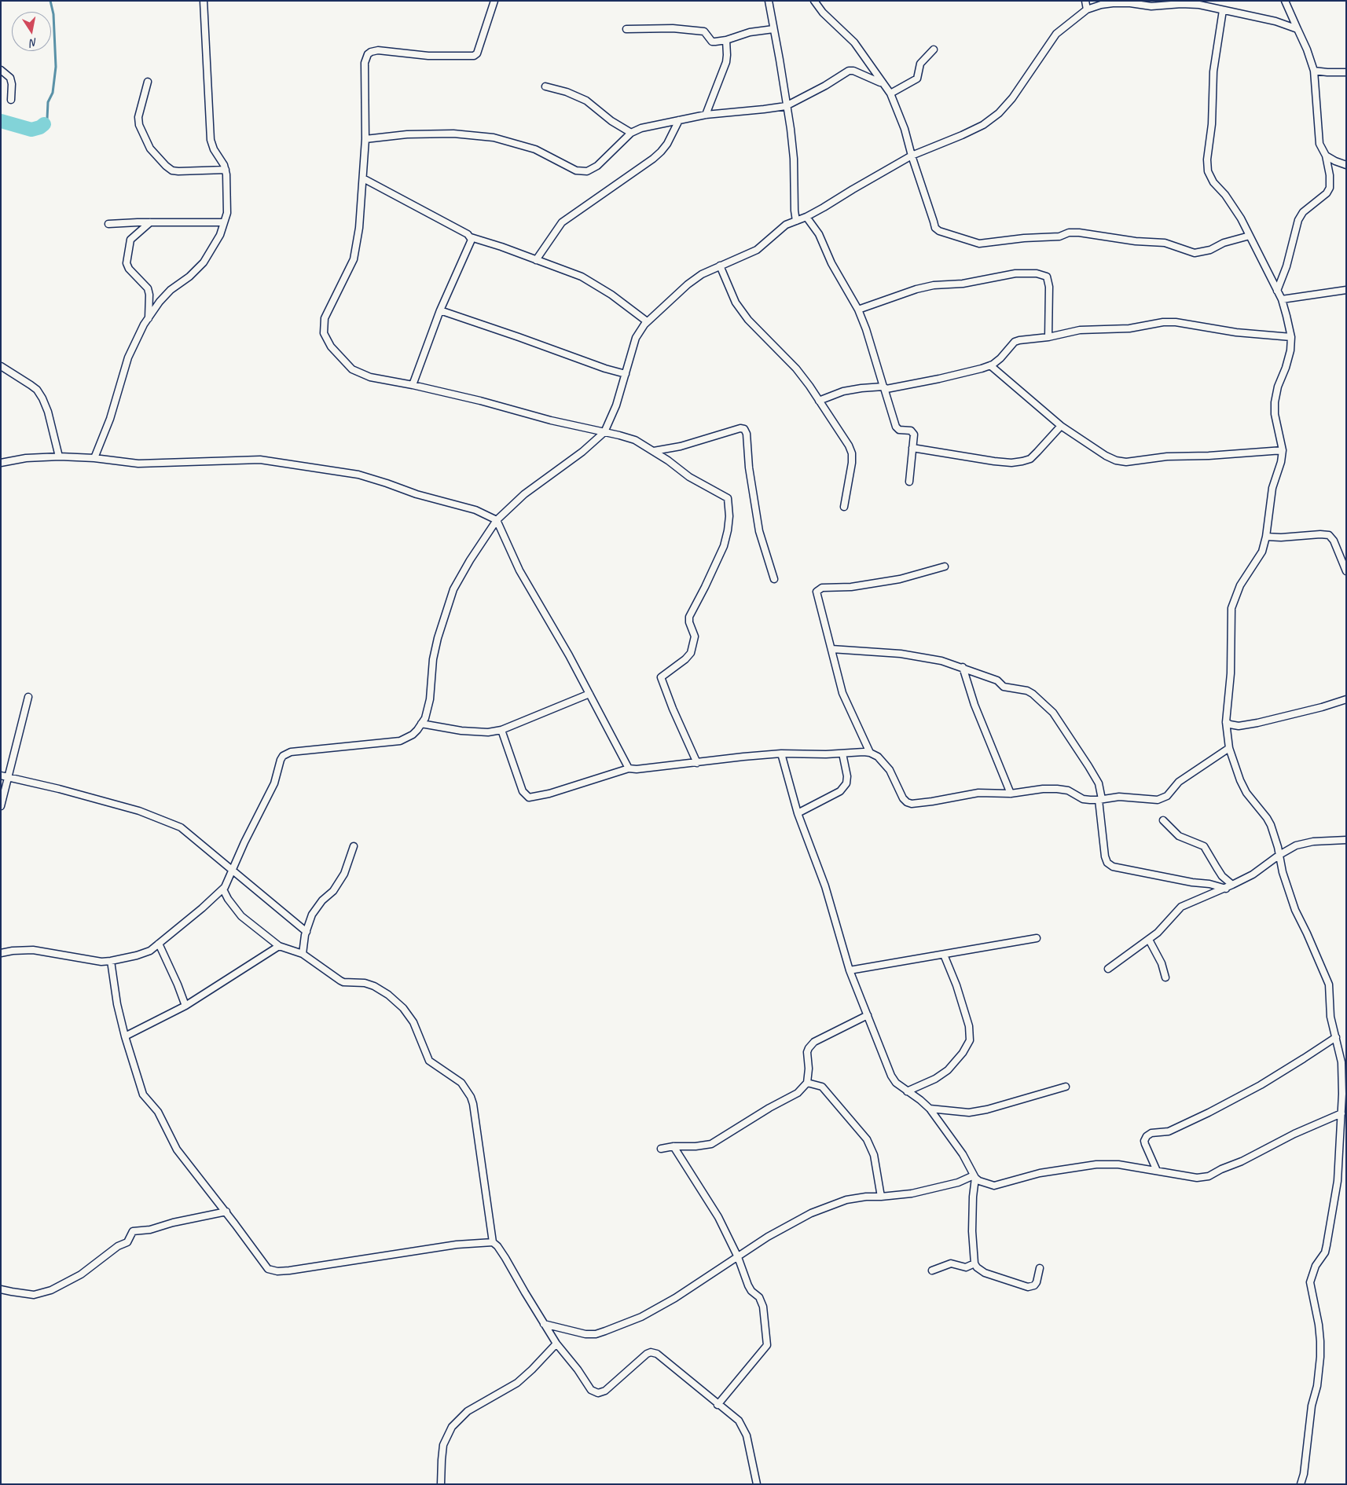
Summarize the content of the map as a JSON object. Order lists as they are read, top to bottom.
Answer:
{
  "north": "bottom"
}
